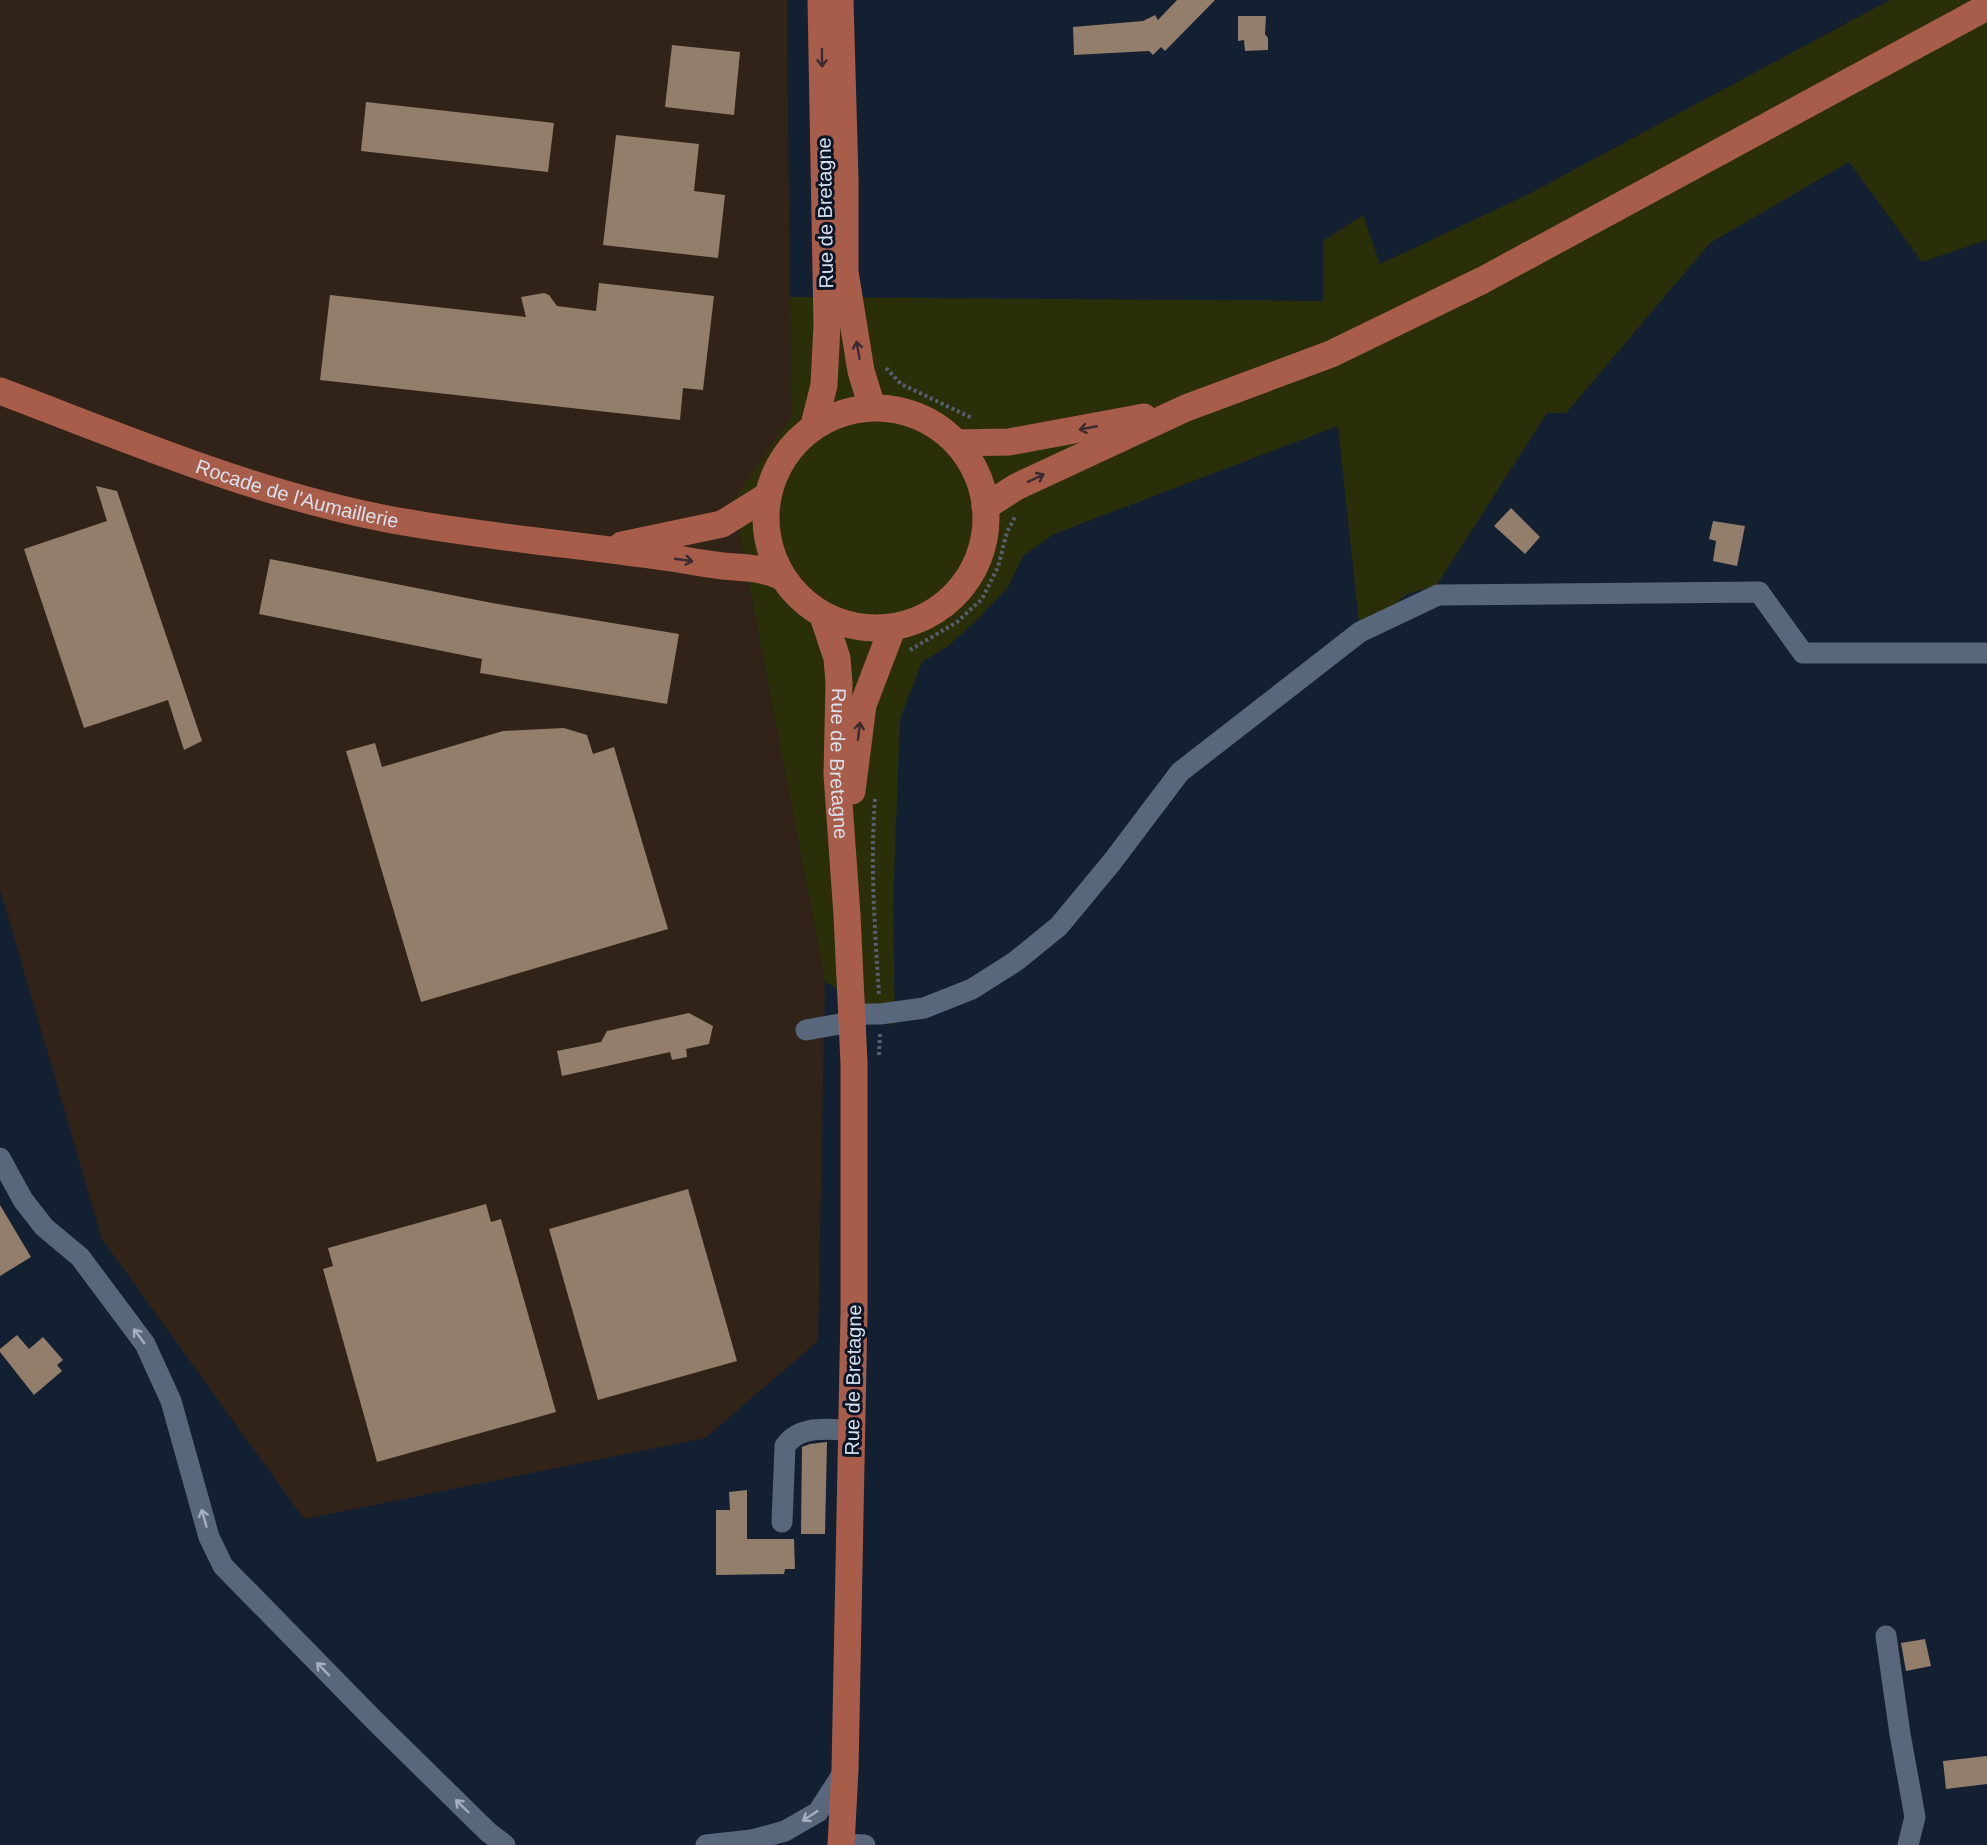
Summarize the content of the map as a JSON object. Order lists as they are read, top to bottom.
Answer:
{
  "streets": {
    "main road": ["Rue de Bretagne", "Rocade de l'Aumaillerie"]
  }
}
